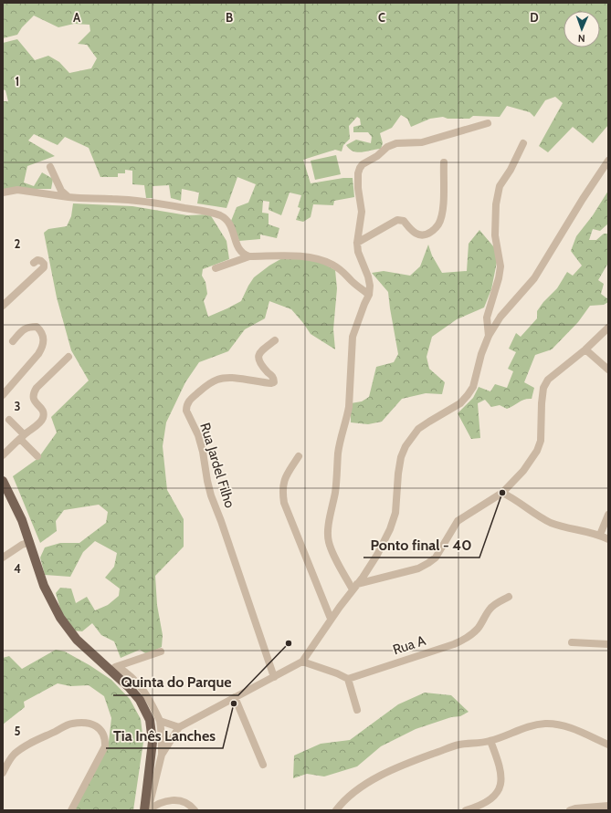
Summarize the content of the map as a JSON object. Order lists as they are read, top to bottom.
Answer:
{
  "streets": {
    "street": ["Rua Jardel Filho", "Rua A"]
  },
  "places": ["Ponto final - 40", "Quinta do Parque", "Tia Inês Lanches"],
  "north": "bottom",
  "grid": {
    "columns": [
      "A",
      "B",
      "C",
      "D"
    ],
    "rows": [
      "1",
      "2",
      "3",
      "4",
      "5"
    ]
  }
}
